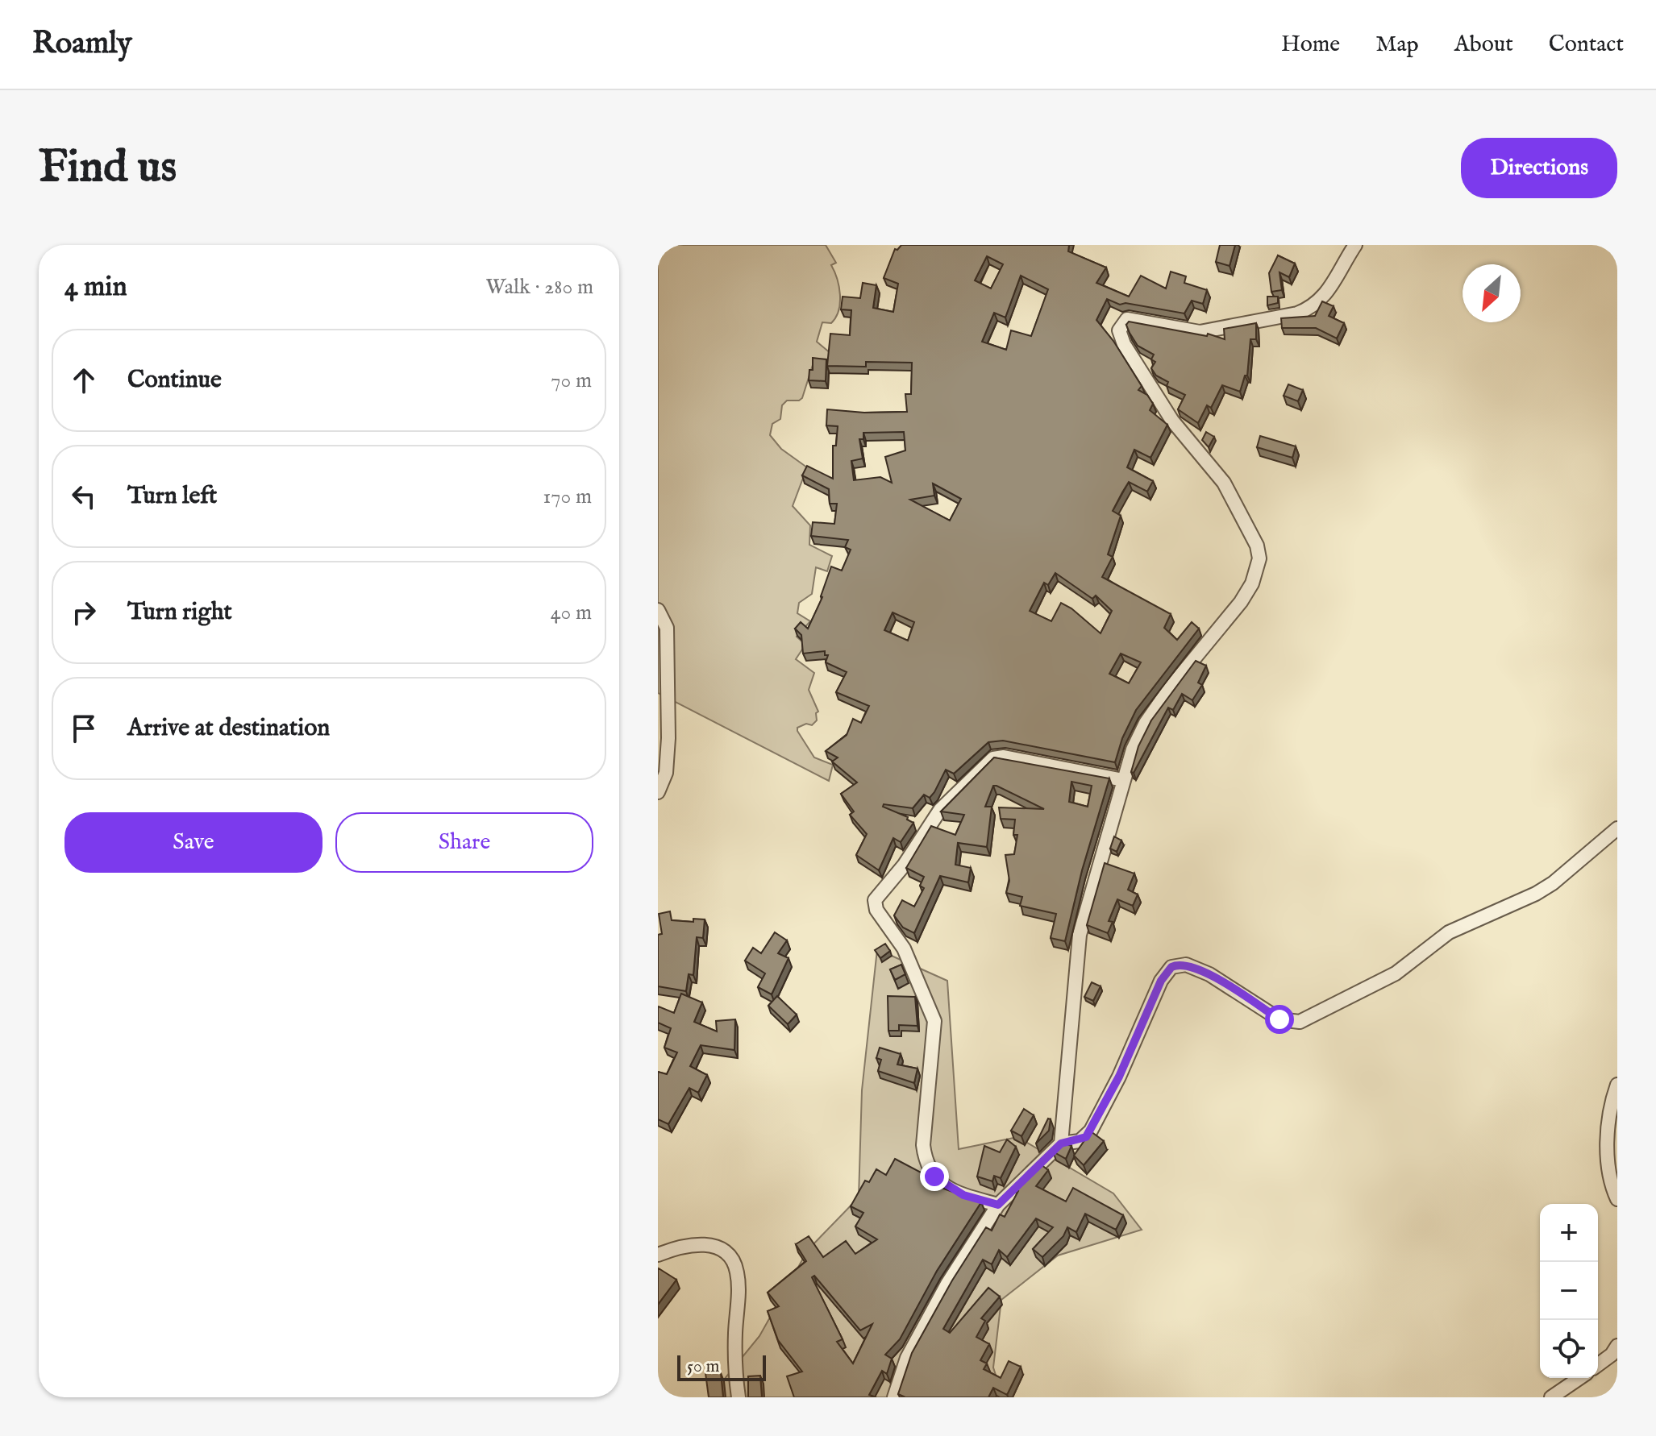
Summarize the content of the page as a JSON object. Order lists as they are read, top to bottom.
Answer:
{
  "scale_bar": "50 m",
  "north": "bottom left",
  "page": {
    "header": "Roamly",
    "nav": [
      "Home",
      "Map",
      "About",
      "Contact"
    ],
    "buttons": [
      "Directions",
      ["Save", "Share"]
    ],
    "title": "Find us",
    "heading": ["4 min", "Walk · 280 m"],
    "list": [
      ["Continue", "70 m"],
      ["Turn left", "170 m"],
      ["Turn right", "40 m"],
      "Arrive at destination"
    ],
    "map_buttons": ["+", "−"],
    "scale": "50 m"
  }
}
